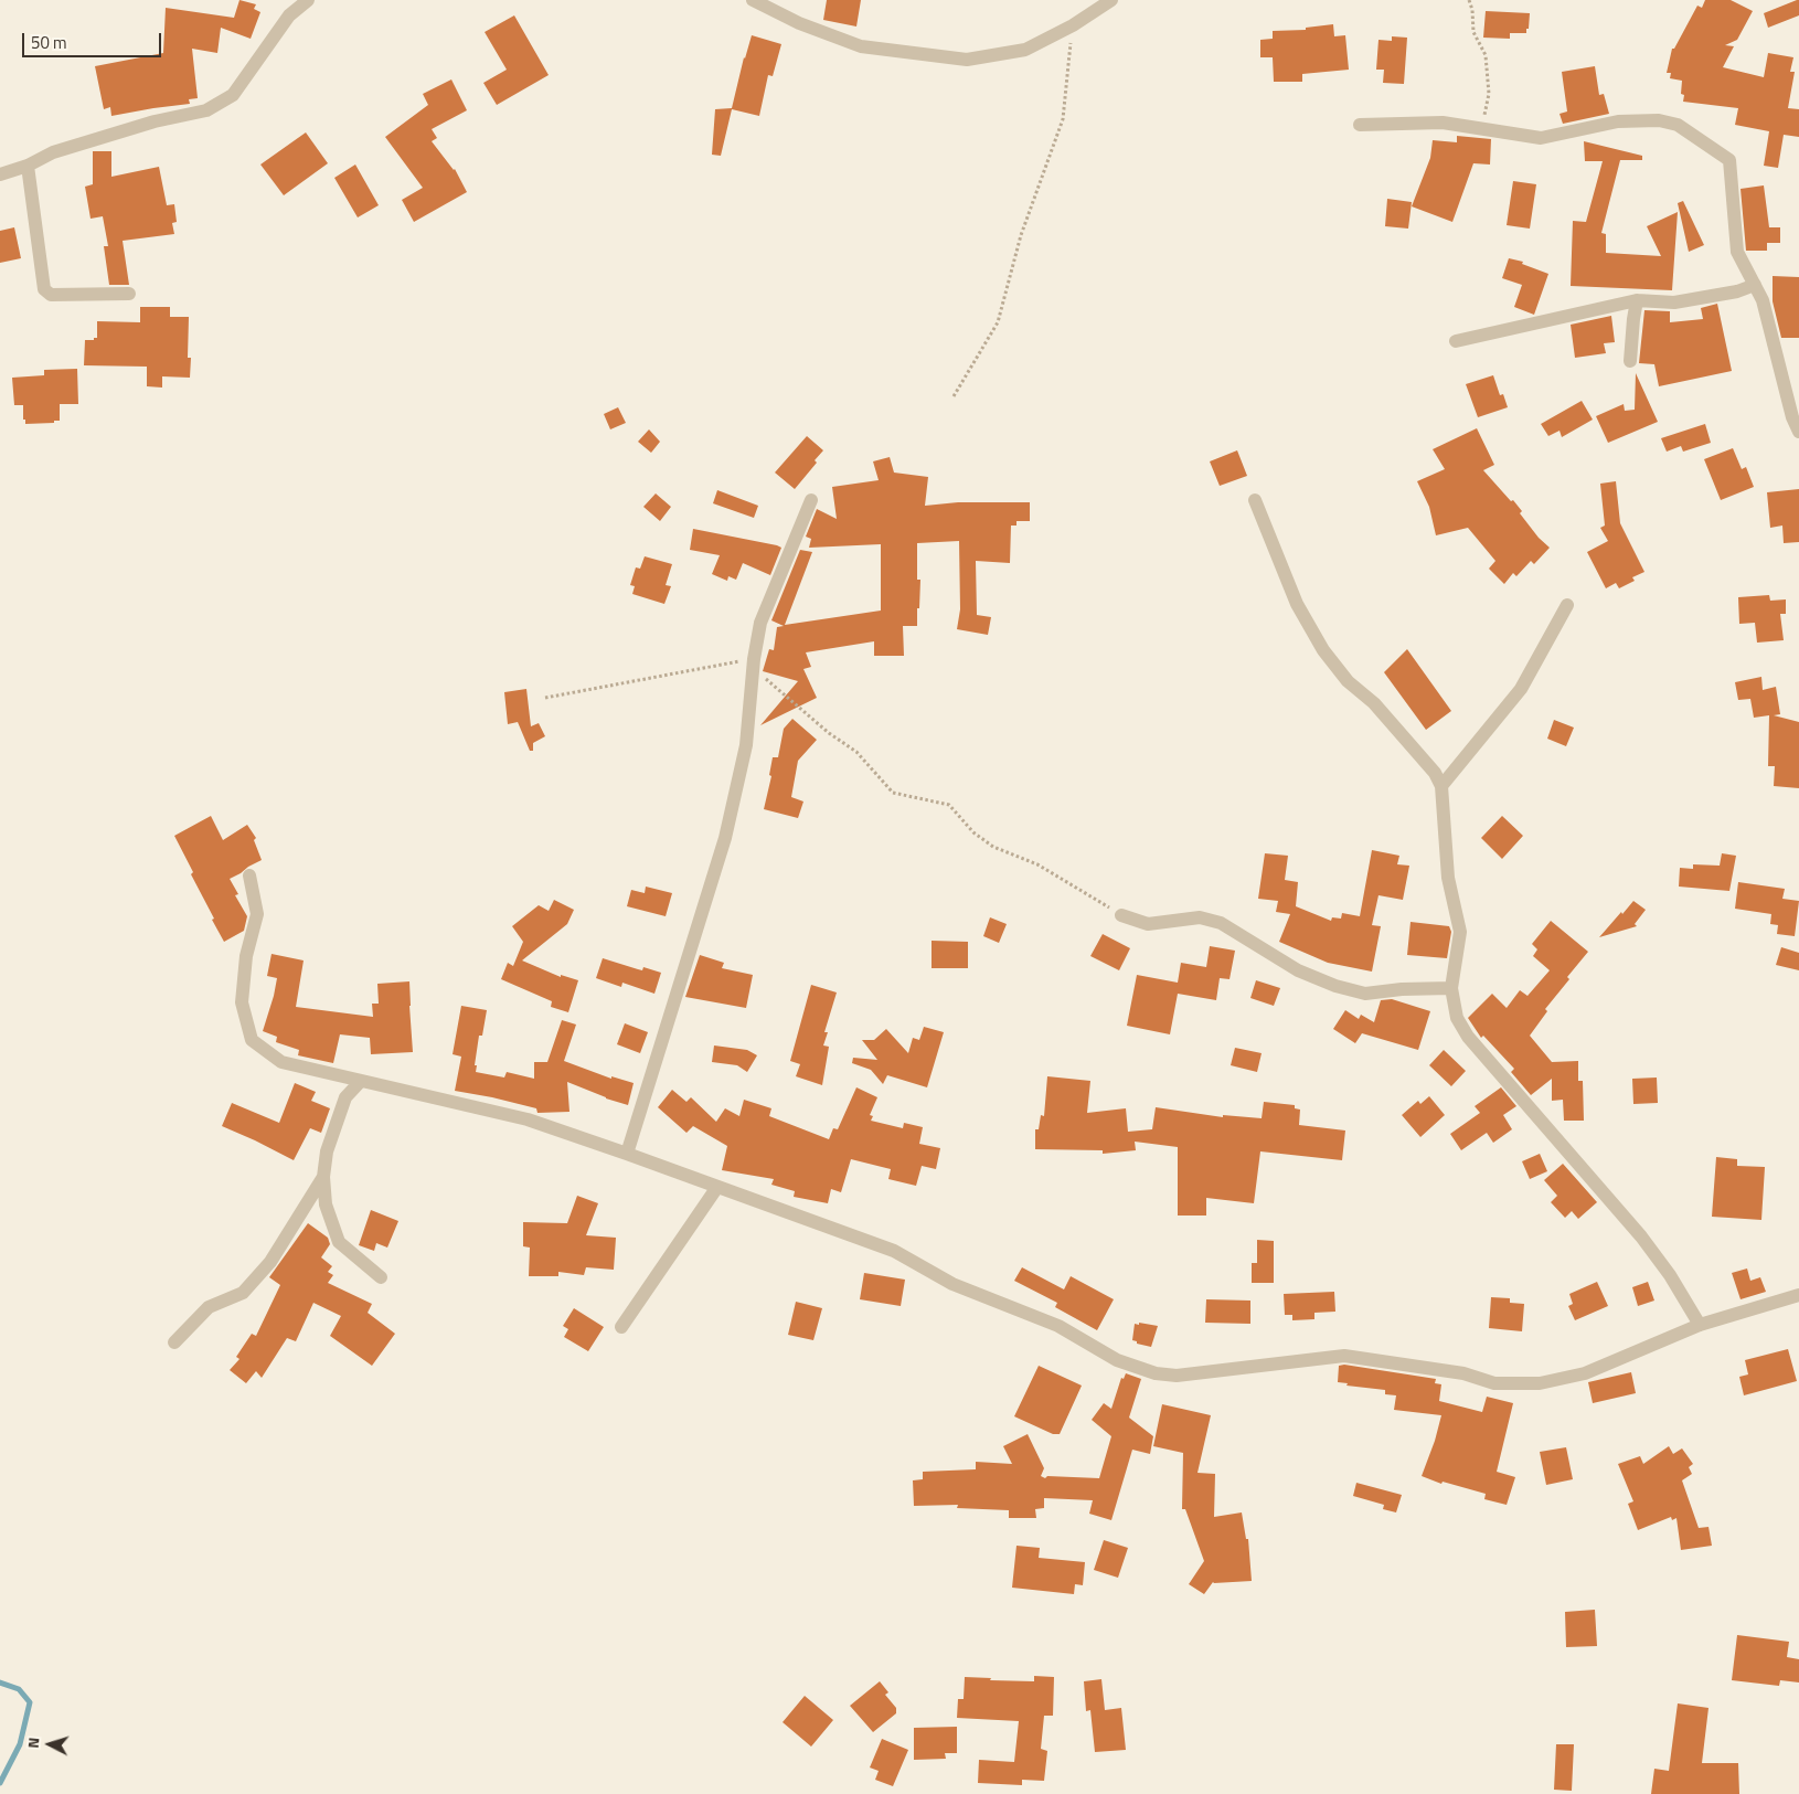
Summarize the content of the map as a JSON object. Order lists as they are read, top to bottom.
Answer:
{
  "scale_bar": "50 m",
  "north": "left"
}
